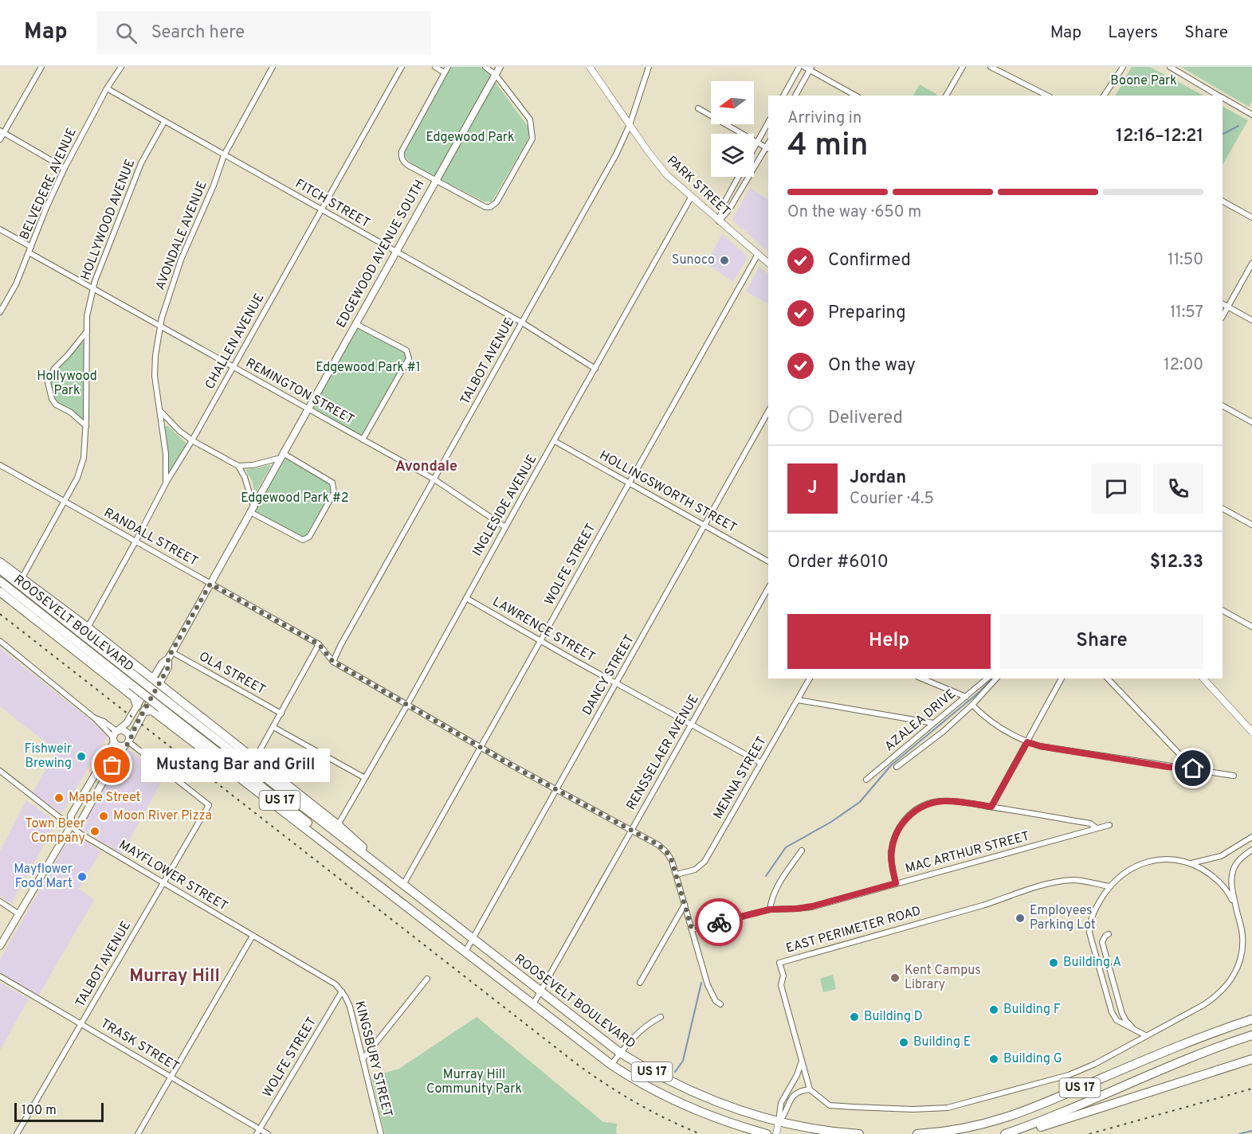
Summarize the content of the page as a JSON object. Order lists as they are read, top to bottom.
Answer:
{
  "streets": {
    "highway": ["ROOSEVELT BOULEVARD", "US 17"],
    "main road": ["EDGEWOOD AVENUE SOUTH"],
    "street": [
      "BELVEDERE AVENUE",
      "PARK STREET",
      "FITCH STREET",
      "HOLLYWOOD AVENUE",
      "AVONDALE AVENUE",
      "CHALLEN AVENUE",
      "TALBOT AVENUE",
      "REMINGTON STREET",
      "HOLLINGSWORTH STREET",
      "INGLESIDE AVENUE",
      "RANDALL STREET",
      "WOLFE STREET",
      "LAWRENCE STREET",
      "OLA STREET",
      "DANCY STREET",
      "AZALEA DRIVE",
      "RENSSELAER AVENUE",
      "MENNA STREET",
      "MAC ARTHUR STREET",
      "MAYFLOWER STREET",
      "EAST PERIMETER ROAD",
      "TRASK STREET",
      "KINGSBURY STREET"
    ]
  },
  "crossings": [
    ["BELVEDERE AVENUE", "FITCH STREET"],
    ["BELVEDERE AVENUE", "REMINGTON STREET"],
    ["PARK STREET", "TALBOT AVENUE"],
    ["PARK STREET", "INGLESIDE AVENUE"],
    ["PARK STREET", "WOLFE STREET"],
    ["FITCH STREET", "HOLLYWOOD AVENUE"],
    ["FITCH STREET", "AVONDALE AVENUE"],
    ["FITCH STREET", "EDGEWOOD AVENUE SOUTH"],
    ["FITCH STREET", "CHALLEN AVENUE"],
    ["FITCH STREET", "TALBOT AVENUE"],
    ["FITCH STREET", "INGLESIDE AVENUE"],
    ["HOLLYWOOD AVENUE", "REMINGTON STREET"],
    ["HOLLYWOOD AVENUE", "RANDALL STREET"],
    ["AVONDALE AVENUE", "CHALLEN AVENUE"],
    ["AVONDALE AVENUE", "REMINGTON STREET"],
    ["EDGEWOOD AVENUE SOUTH", "REMINGTON STREET"],
    ["CHALLEN AVENUE", "REMINGTON STREET"],
    ["CHALLEN AVENUE", "RANDALL STREET"],
    ["TALBOT AVENUE", "REMINGTON STREET"],
    ["TALBOT AVENUE", "RANDALL STREET"],
    ["TALBOT AVENUE", "MAYFLOWER STREET"],
    ["TALBOT AVENUE", "TRASK STREET"],
    ["REMINGTON STREET", "INGLESIDE AVENUE"],
    ["HOLLINGSWORTH STREET", "INGLESIDE AVENUE"],
    ["HOLLINGSWORTH STREET", "WOLFE STREET"],
    ["HOLLINGSWORTH STREET", "DANCY STREET"],
    ["INGLESIDE AVENUE", "RANDALL STREET"],
    ["INGLESIDE AVENUE", "LAWRENCE STREET"],
    ["RANDALL STREET", "WOLFE STREET"],
    ["RANDALL STREET", "DANCY STREET"],
    ["RANDALL STREET", "RENSSELAER AVENUE"],
    ["RANDALL STREET", "MENNA STREET"],
    ["RANDALL STREET", "MAC ARTHUR STREET"],
    ["WOLFE STREET", "ROOSEVELT BOULEVARD"],
    ["WOLFE STREET", "LAWRENCE STREET"],
    ["WOLFE STREET", "US 17"],
    ["WOLFE STREET", "MAYFLOWER STREET"],
    ["WOLFE STREET", "TRASK STREET"],
    ["WOLFE STREET", "KINGSBURY STREET"],
    ["ROOSEVELT BOULEVARD", "DANCY STREET"],
    ["ROOSEVELT BOULEVARD", "RENSSELAER AVENUE"],
    ["ROOSEVELT BOULEVARD", "US 17"],
    ["LAWRENCE STREET", "DANCY STREET"],
    ["LAWRENCE STREET", "RENSSELAER AVENUE"],
    ["LAWRENCE STREET", "MENNA STREET"],
    ["MAYFLOWER STREET", "KINGSBURY STREET"]
  ],
  "districts": ["Avondale", "Murray Hill"],
  "parks": [
    "Boone Park",
    "Edgewood Park",
    "Edgewood Park #1",
    "Hollywood Park",
    "Edgewood Park #2",
    "Murray Hill Community Park"
  ],
  "places": [
    "Sunoco",
    "Fishweir Brewing",
    "Mustang Bar and Grill",
    "Maple Street",
    "Moon River Pizza",
    "Town Beer Company",
    "Mayflower Food Mart",
    "Employees Parking Lot",
    "Building A",
    "Kent Campus Library",
    "Building F",
    "Building D",
    "Building E",
    "Building G"
  ],
  "scale_bar": "100 m",
  "north": "left",
  "page": {
    "header": "Map",
    "search": "Search here",
    "nav": ["Map", "Layers", "Share"],
    "heading": ["4 min", "Arriving in", "12:16–12:21"],
    "panel": [
      "Jordan",
      "Courier · 4.5",
      "Order #6010",
      "$12.33"
    ],
    "bar": "On the way · 650 m",
    "list": [
      ["Confirmed", "11:50"],
      ["Preparing", "11:57"],
      ["On the way", "12:00"],
      "Delivered"
    ],
    "round": "J",
    "buttons": ["Help", "Share"],
    "bubble": "Mustang Bar and Grill",
    "scale": "100 m"
  }
}
